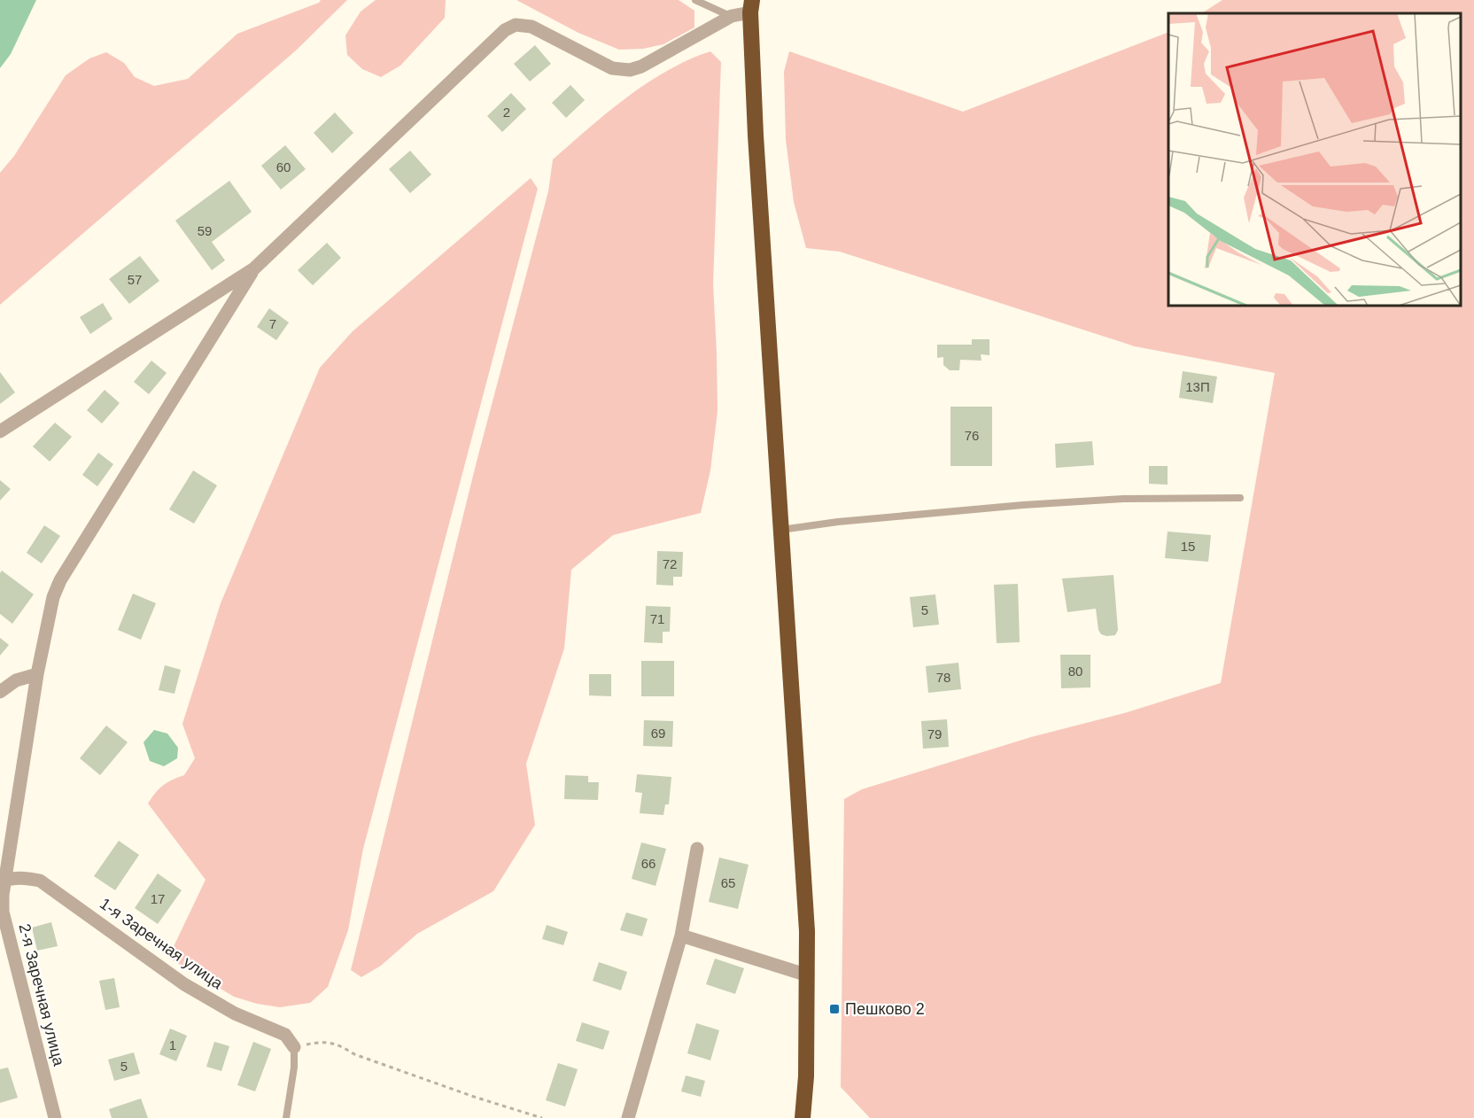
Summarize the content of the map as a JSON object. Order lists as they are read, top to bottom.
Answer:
{
  "streets": {
    "street": ["1-я Заречная улица", "2-я Заречная улица"]
  },
  "crossings": [
    ["1-я Заречная улица", "2-я Заречная улица"]
  ],
  "places": {
    "transit": ["Пешково 2"]
  },
  "house_numbers": [
    "2",
    "60",
    "59",
    "57",
    "7",
    "13П",
    "76",
    "15",
    "72",
    "5",
    "71",
    "80",
    "78",
    "69",
    "79",
    "66",
    "65",
    "17",
    "1",
    "5"
  ]
}
